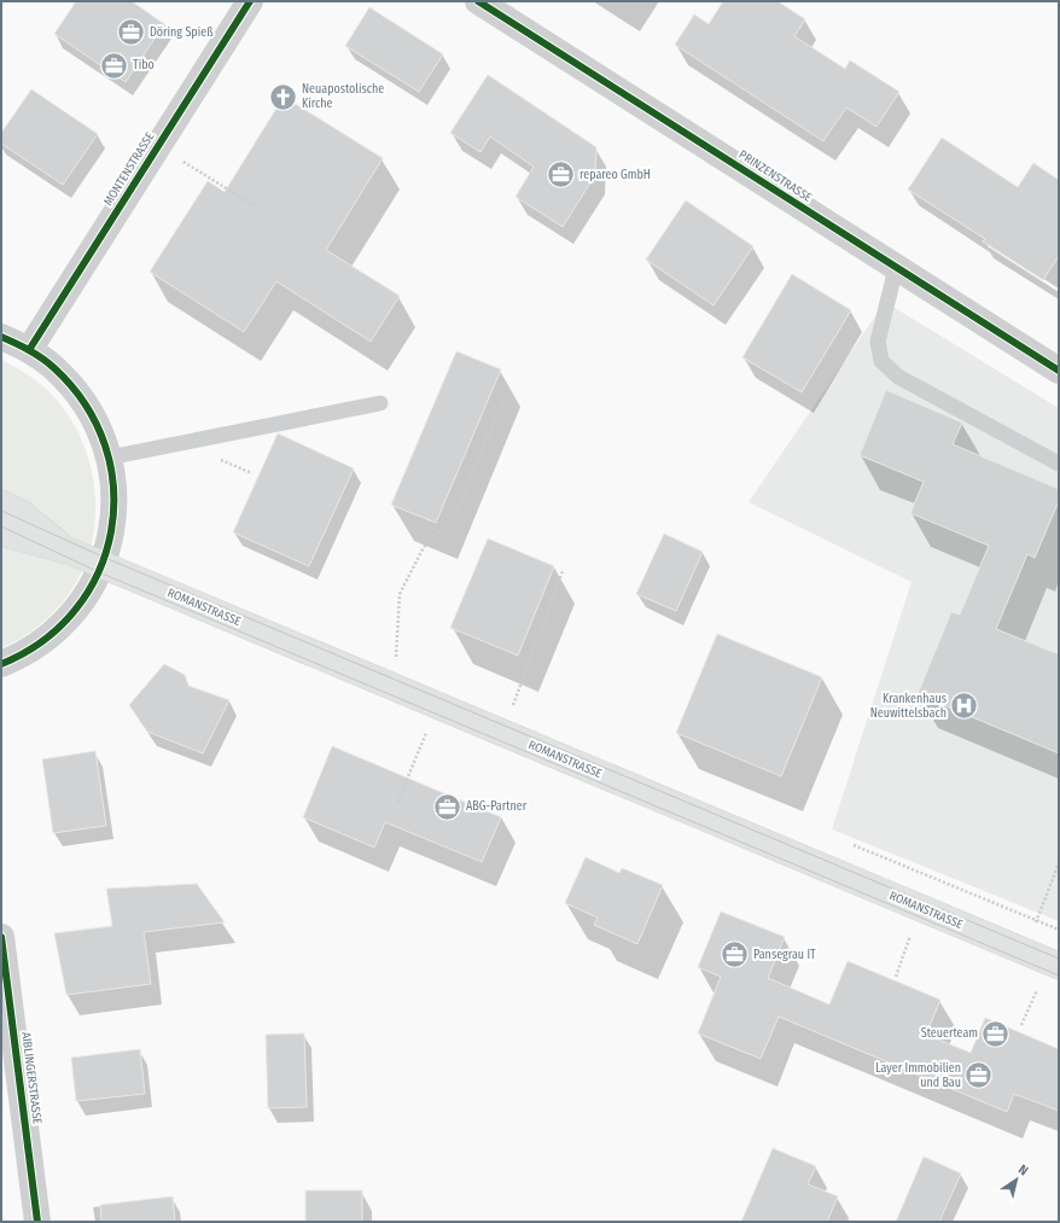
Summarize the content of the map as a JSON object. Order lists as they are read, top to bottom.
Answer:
{
  "streets": {
    "main road": ["ROMANSTRASSE"],
    "street": ["MONTENSTRASSE", "PRINZENSTRASSE", "AIBLINGERSTRASSE"]
  },
  "places": {
    "office": [
      "Döring Spieß",
      "Tibo",
      "repareo GmbH",
      "ABG-Partner",
      "Pansegrau IT",
      "Steuerteam",
      "Layer Immobilien und Bau"
    ],
    "church": ["Neuapostolische Kirche"],
    "hospital": ["Krankenhaus Neuwittelsbach"]
  },
  "north": "top right"
}
